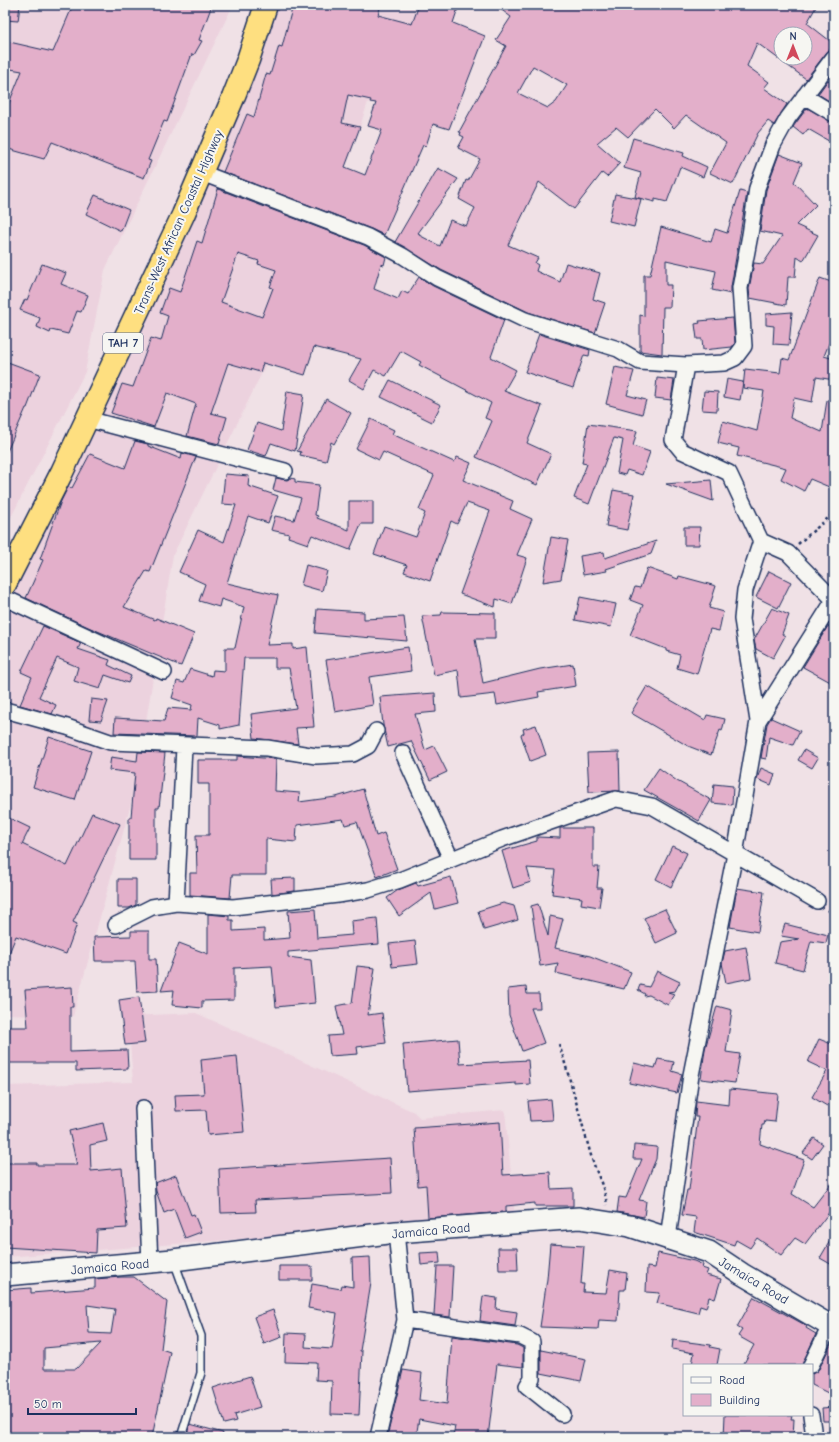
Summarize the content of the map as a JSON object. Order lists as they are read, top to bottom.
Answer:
{
  "streets": {
    "highway": ["Trans-West African Coastal Highway", "TAH 7"],
    "street": ["Jamaica Road"]
  },
  "legend": ["Road", "Building"],
  "scale_bar": "50 m",
  "north": "top"
}
